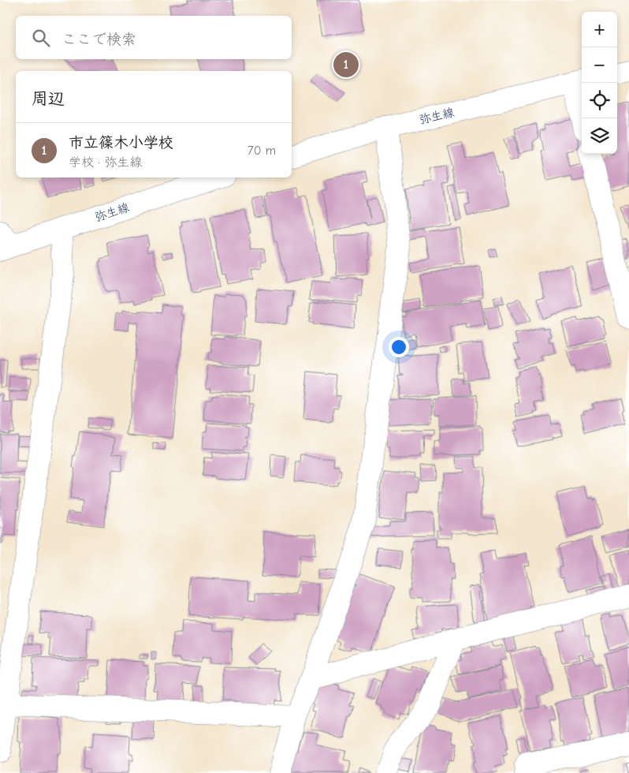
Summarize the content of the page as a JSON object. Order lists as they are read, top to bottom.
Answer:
{
  "streets": {
    "street": ["弥生線"]
  },
  "page": {
    "map_buttons": ["+", "−"],
    "search": "ここで検索",
    "pins": "1",
    "heading": "周辺",
    "list": [
      {
        "mark": "1",
        "name": "市立篠木小学校",
        "note": "学校 · 弥生線",
        "value": "70 m"
      }
    ]
  }
}
